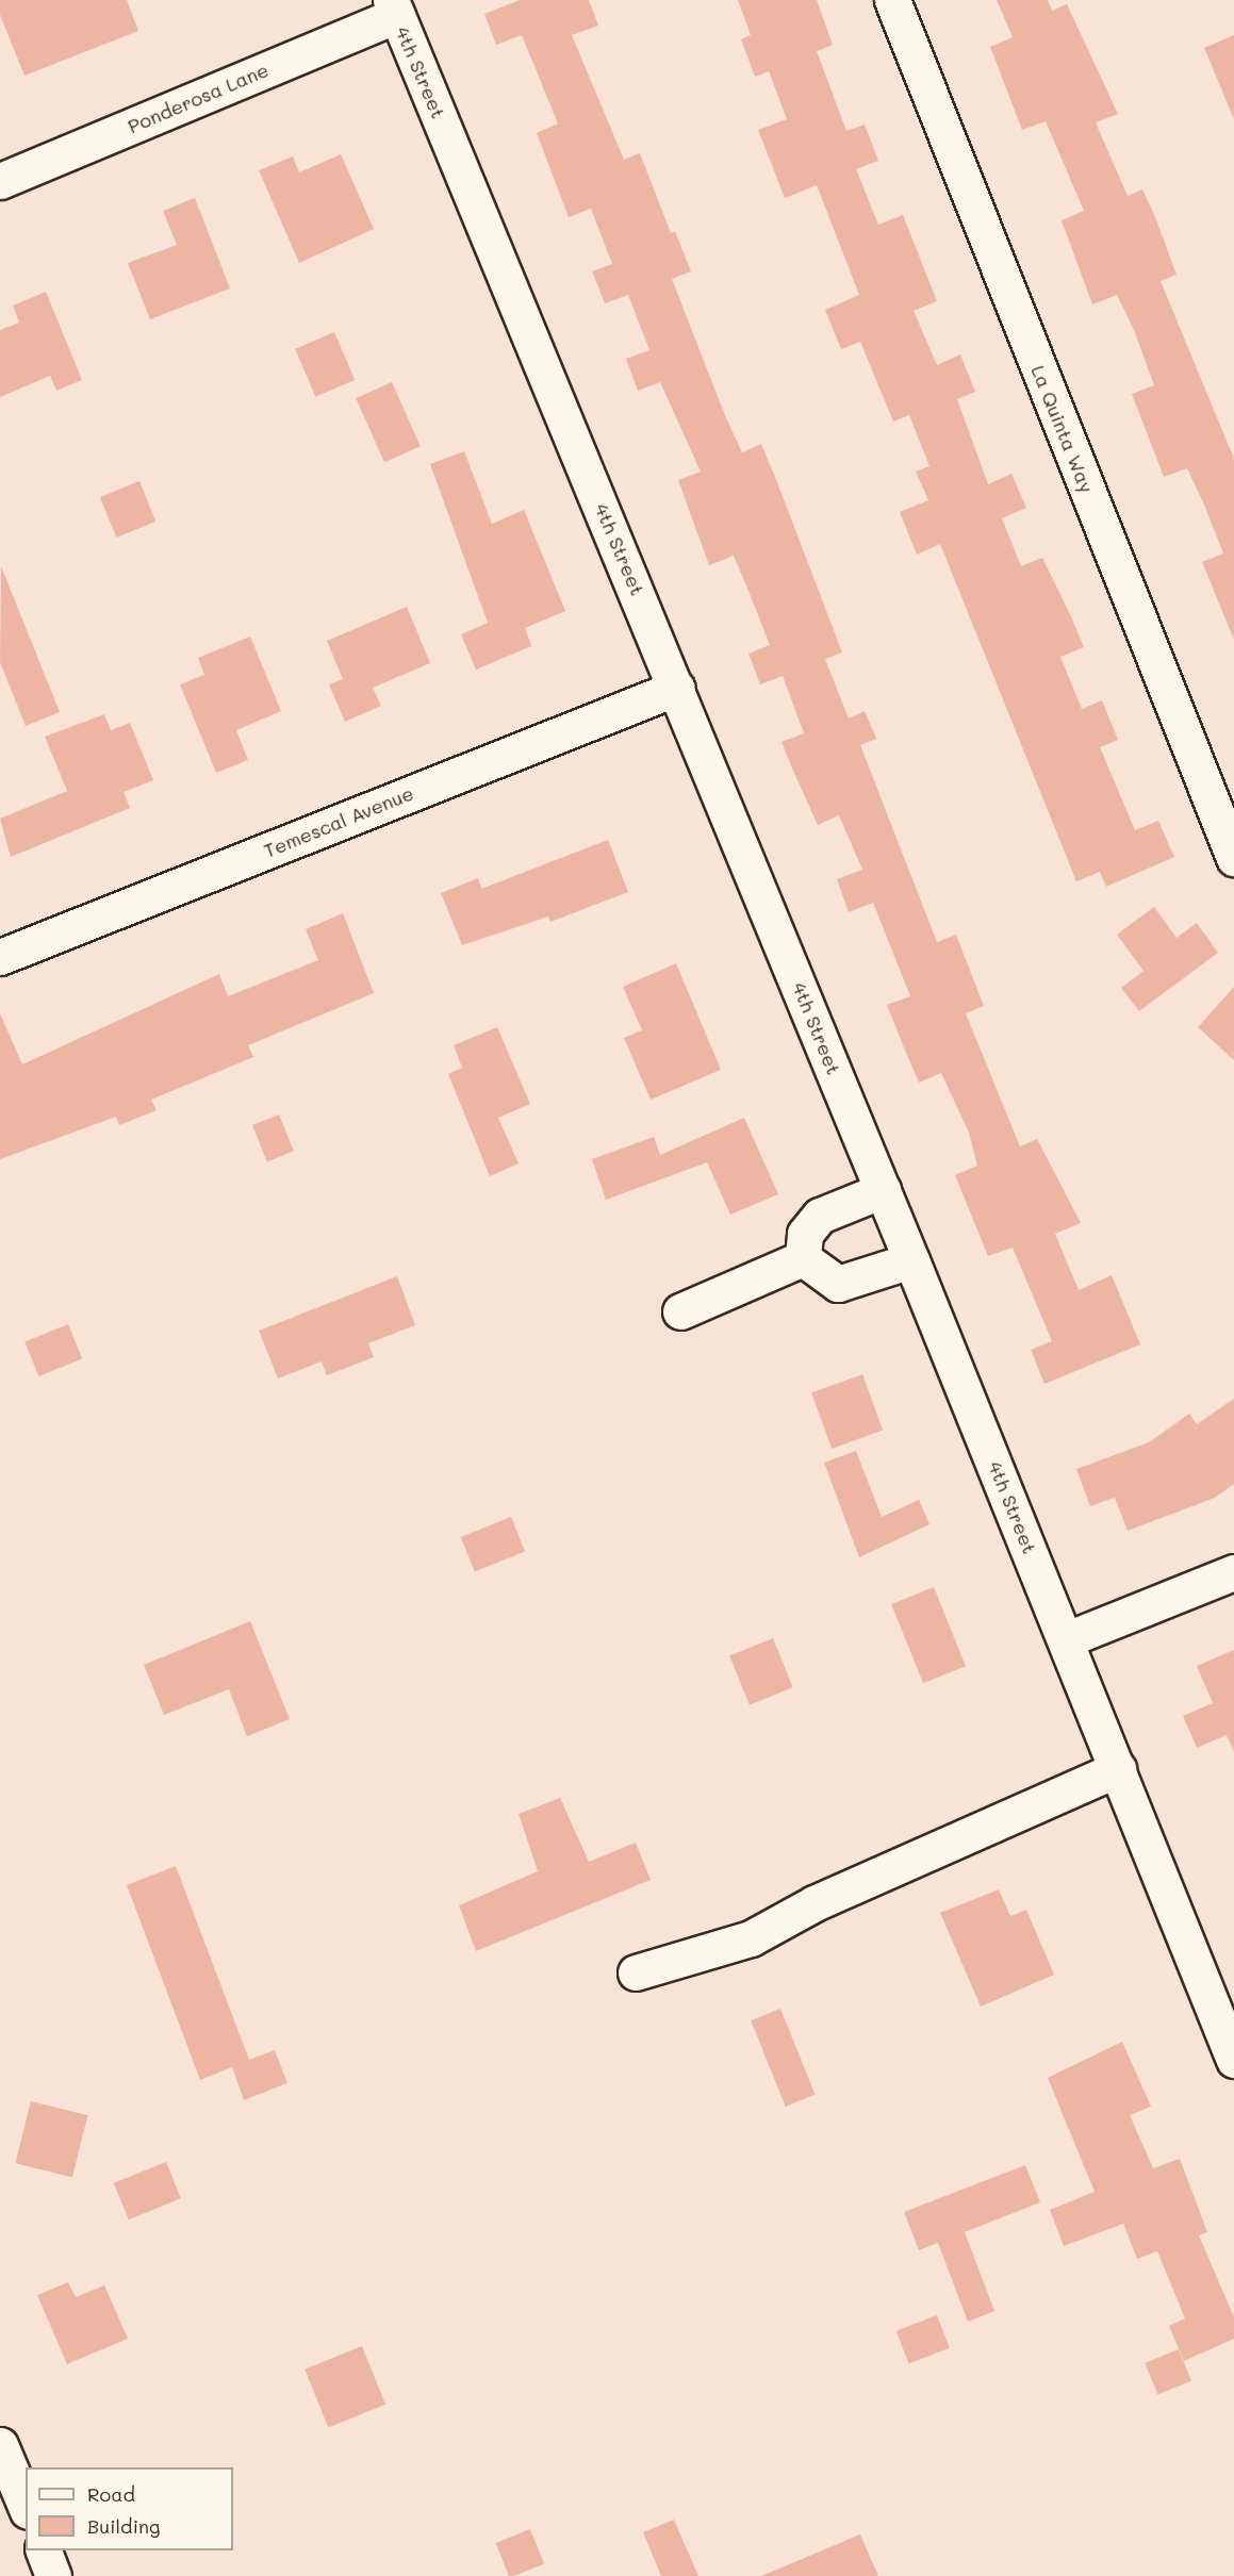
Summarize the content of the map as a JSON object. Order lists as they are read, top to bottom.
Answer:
{
  "streets": {
    "street": [
      "4th Street",
      "Ponderosa Lane",
      "La Quinta Way",
      "Temescal Avenue"
    ]
  },
  "crossings": [
    ["4th Street", "Ponderosa Lane"],
    ["4th Street", "Temescal Avenue"]
  ],
  "legend": ["Road", "Building"]
}
